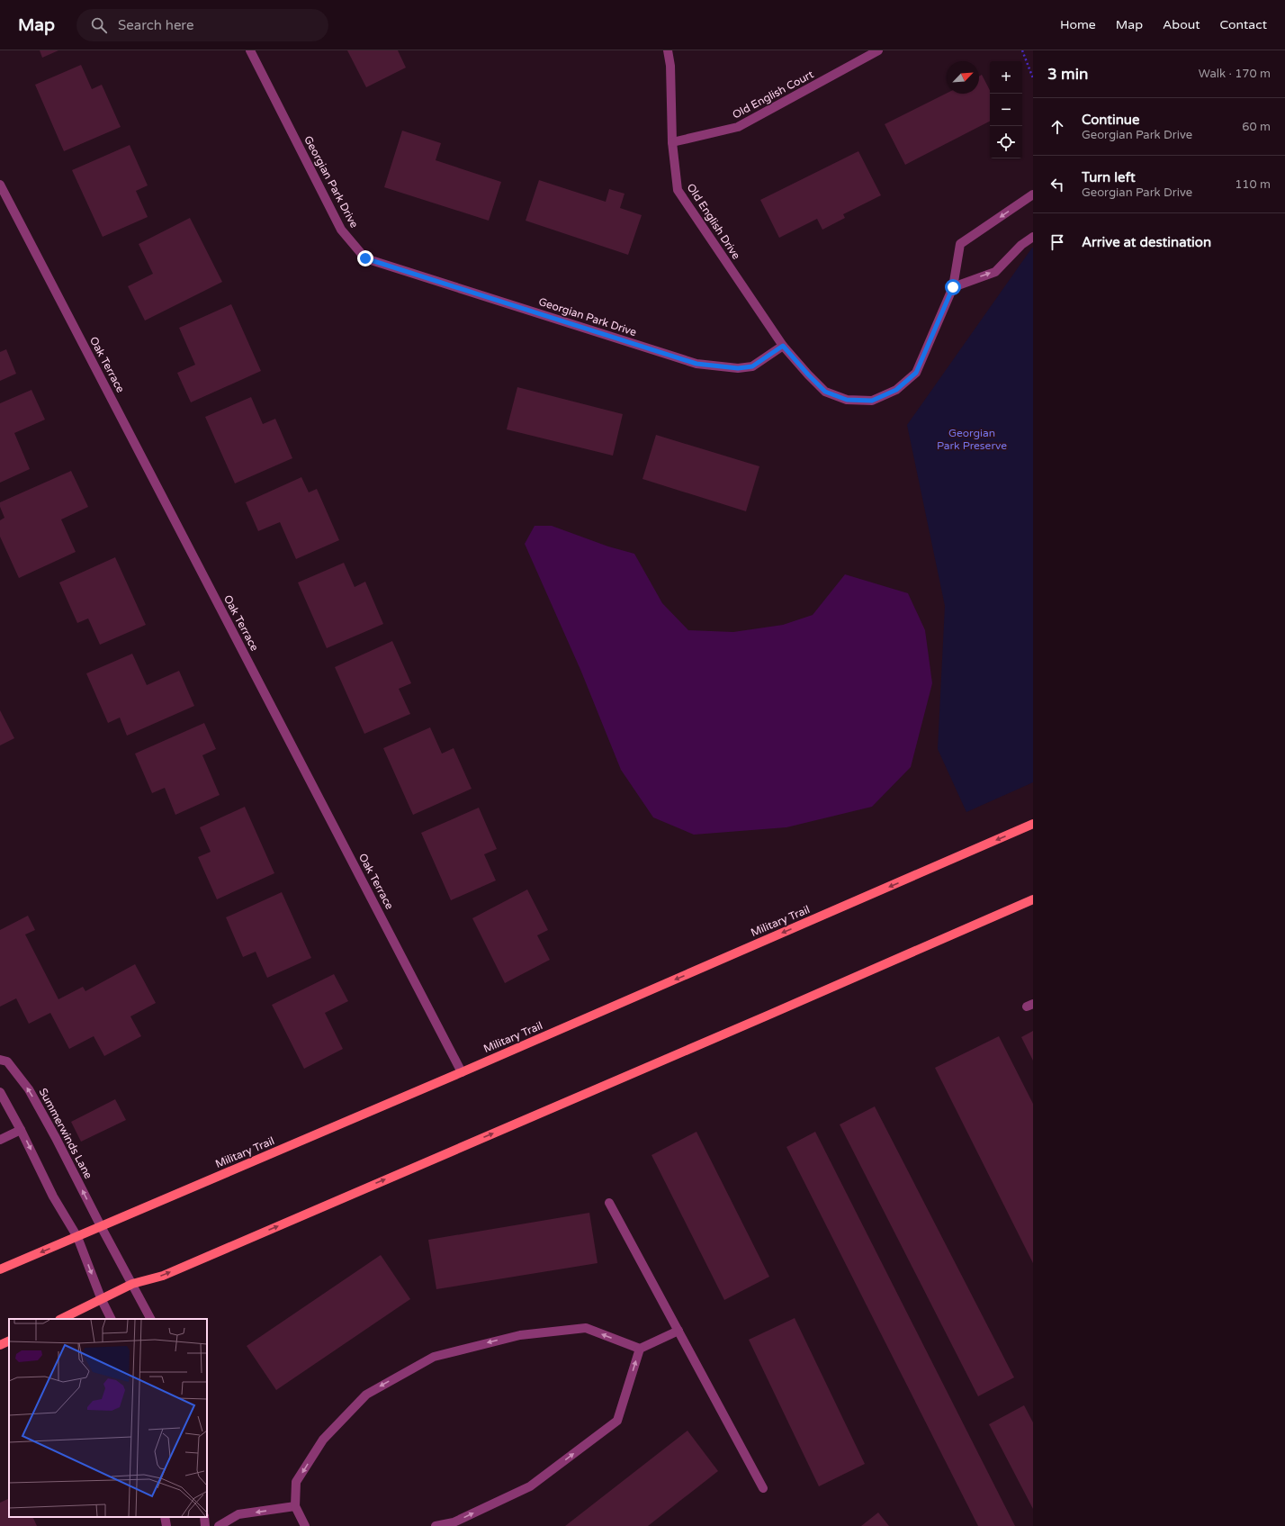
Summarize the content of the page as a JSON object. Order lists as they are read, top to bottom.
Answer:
{
  "streets": {
    "main road": ["Military Trail"],
    "street": [
      "Old English Court",
      "Georgian Park Drive",
      "Old English Drive",
      "Oak Terrace",
      "Summerwinds Lane"
    ]
  },
  "crossings": [
    ["Old English Court", "Old English Drive"],
    ["Georgian Park Drive", "Old English Drive"],
    ["Oak Terrace", "Military Trail"],
    ["Military Trail", "Summerwinds Lane"]
  ],
  "parks": ["Georgian Park Preserve"],
  "north": "top right",
  "page": {
    "header": "Map",
    "search": "Search here",
    "nav": [
      "Home",
      "Map",
      "About",
      "Contact"
    ],
    "heading": ["3 min", "Walk · 170 m"],
    "map_buttons": ["+", "−"],
    "list": [
      ["Continue", "Georgian Park Drive", "60 m"],
      ["Turn left", "Georgian Park Drive", "110 m"],
      "Arrive at destination"
    ]
  }
}
